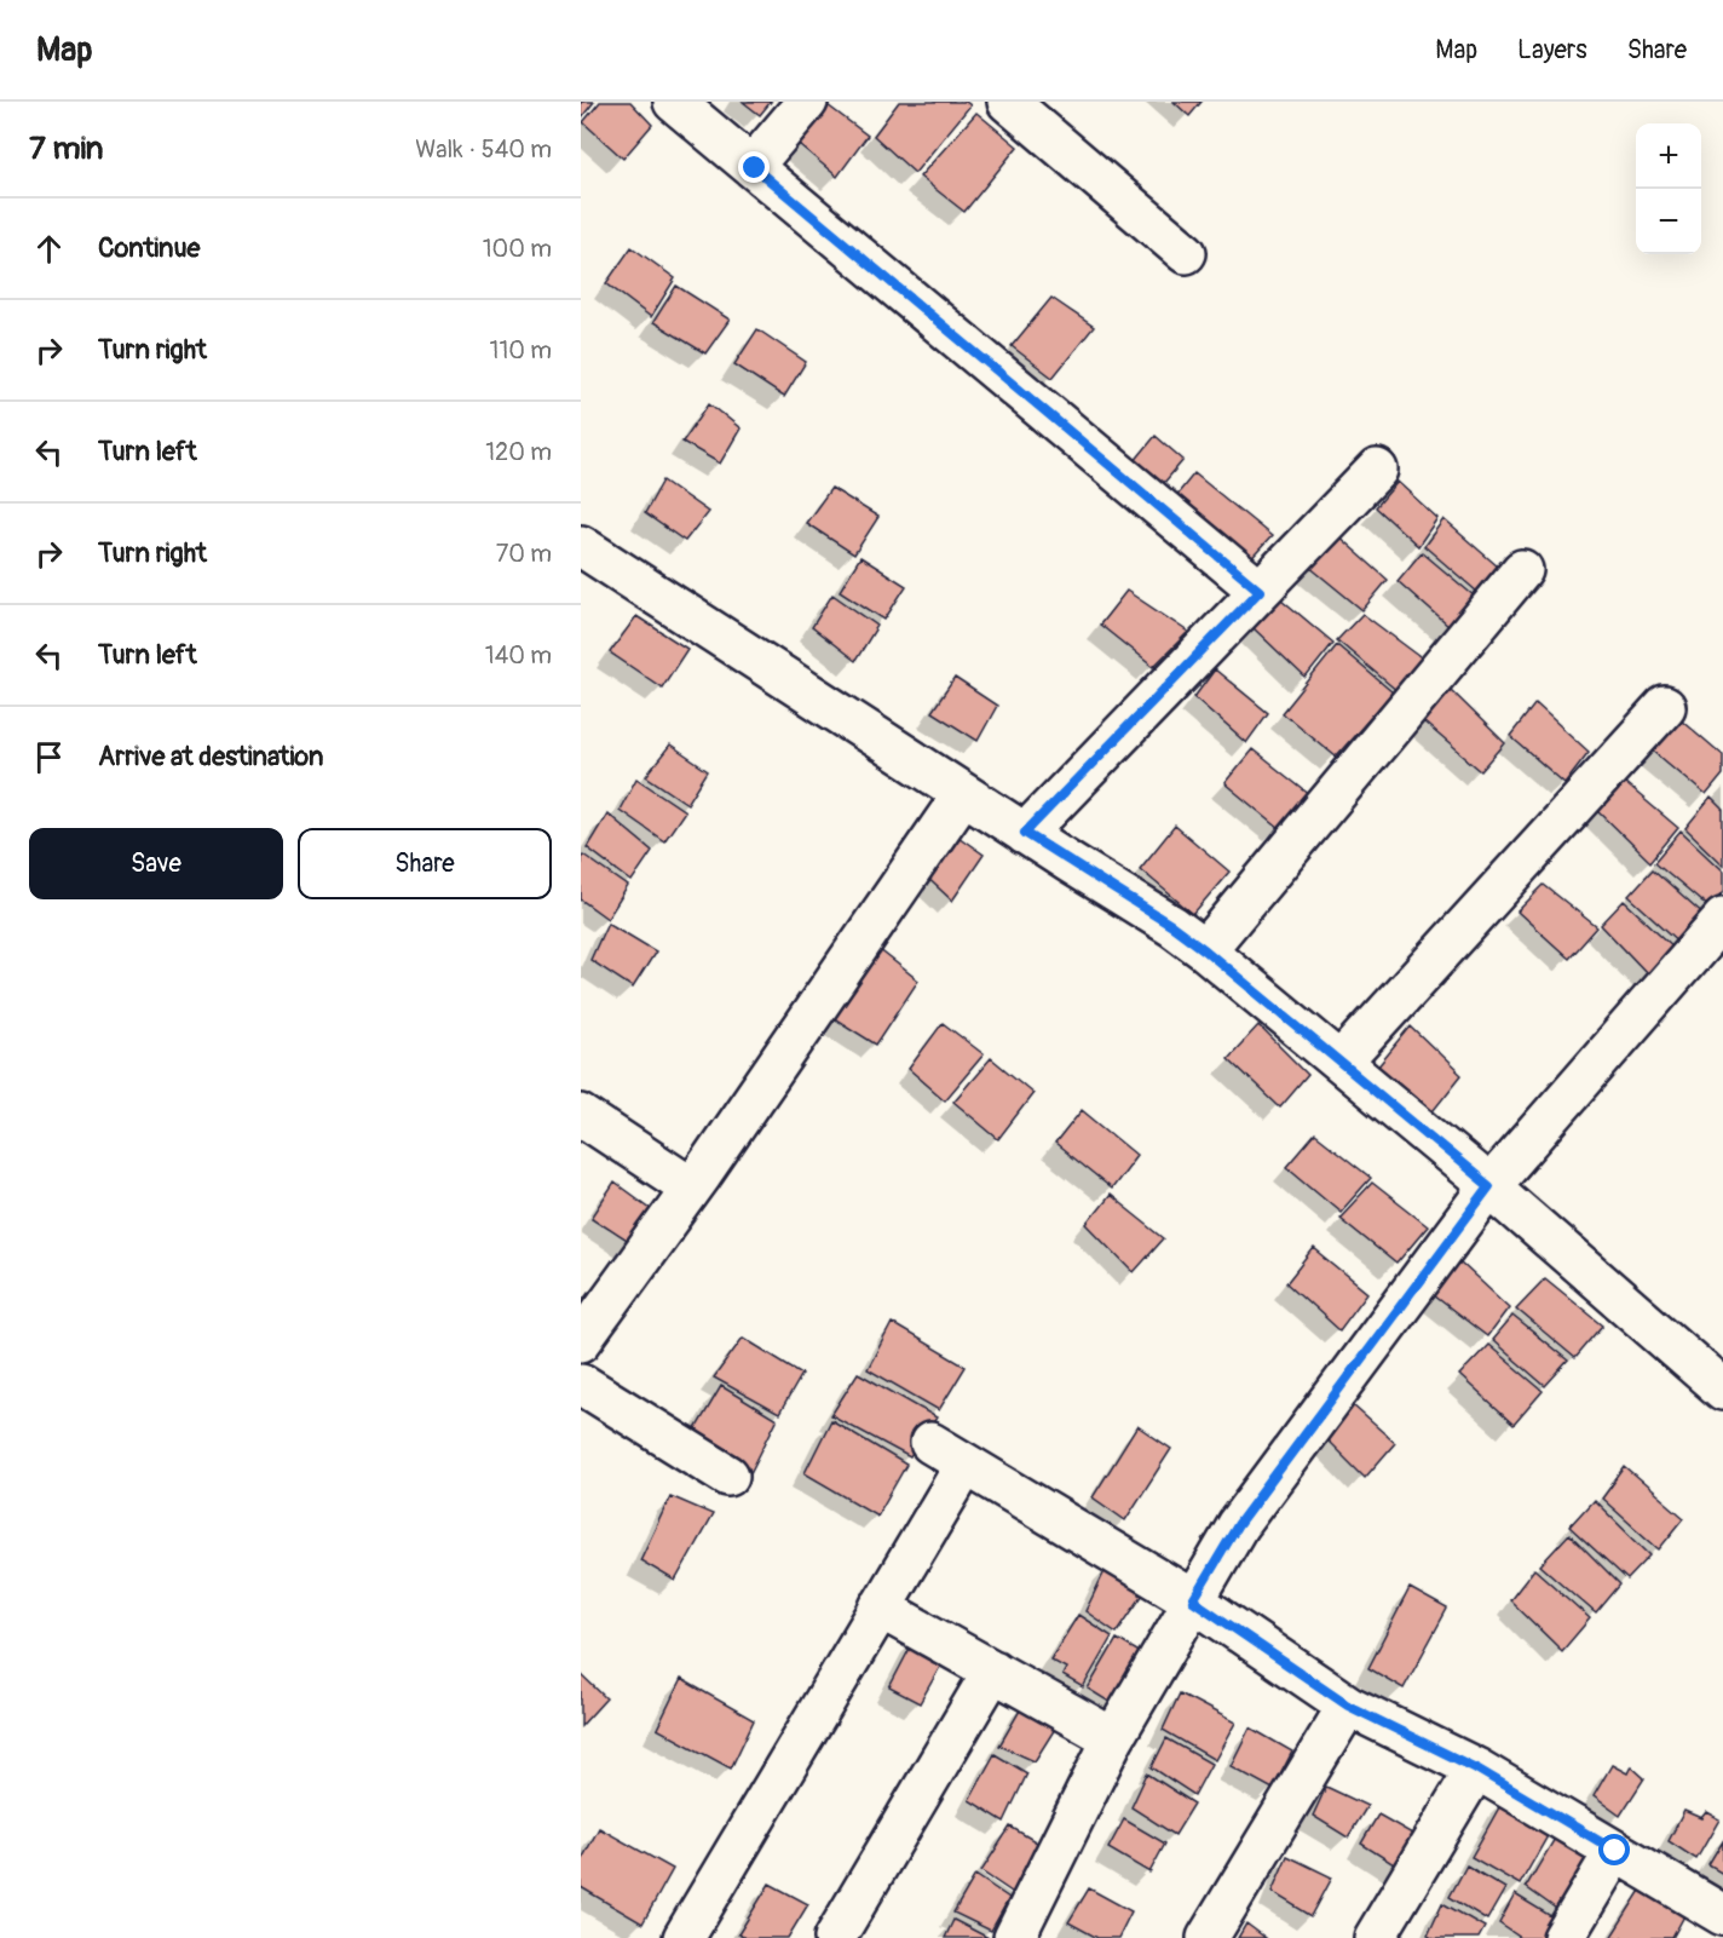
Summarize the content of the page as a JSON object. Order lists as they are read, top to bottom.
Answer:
{
  "page": {
    "header": "Map",
    "nav": ["Map", "Layers", "Share"],
    "heading": ["7 min", "Walk · 540 m"],
    "map_buttons": ["+", "−"],
    "list": [
      ["Continue", "100 m"],
      ["Turn right", "110 m"],
      ["Turn left", "120 m"],
      ["Turn right", "70 m"],
      ["Turn left", "140 m"],
      "Arrive at destination"
    ],
    "buttons": ["Save", "Share"]
  }
}
